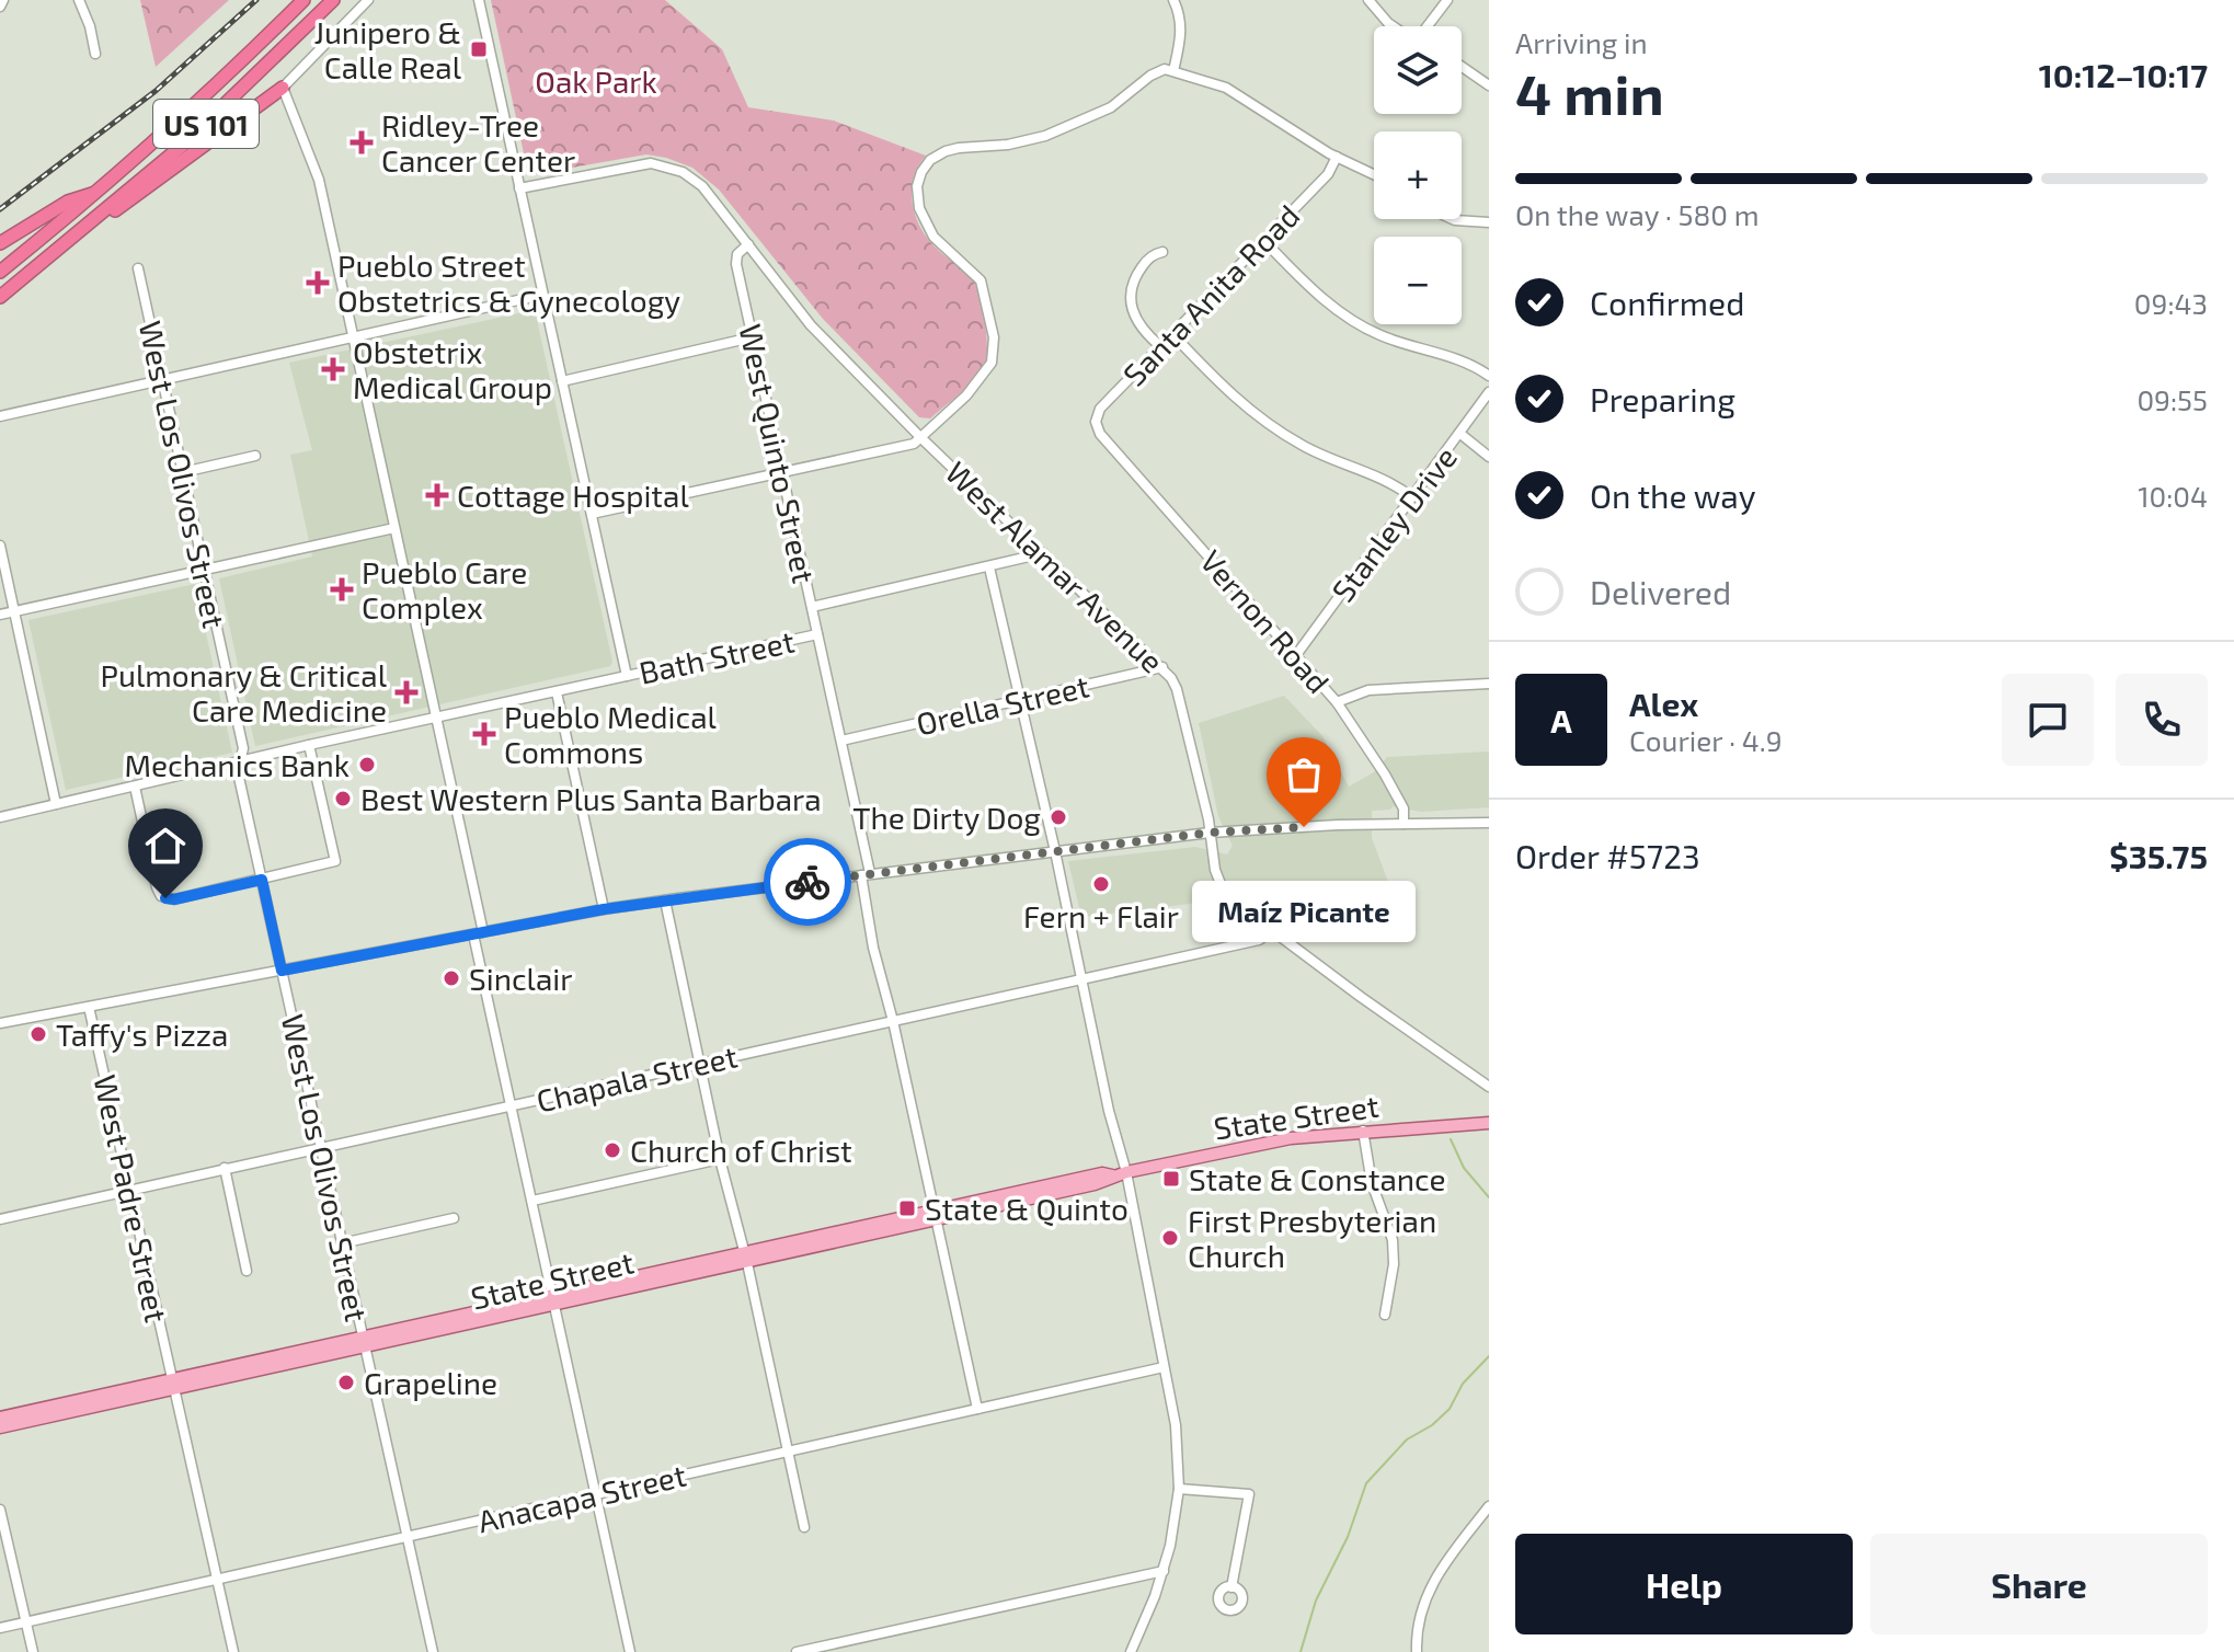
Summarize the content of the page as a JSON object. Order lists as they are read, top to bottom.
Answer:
{
  "streets": {
    "highway": ["US 101"],
    "main road": ["State Street"],
    "street": [
      "Santa Anita Road",
      "West Quinto Street",
      "West Los Olivos Street",
      "Stanley Drive",
      "West Alamar Avenue",
      "Vernon Road",
      "Bath Street",
      "Orella Street",
      "Chapala Street",
      "West Padre Street",
      "Anacapa Street"
    ]
  },
  "crossings": [
    ["Santa Anita Road", "Vernon Road"],
    ["West Quinto Street", "West Alamar Avenue"],
    ["West Quinto Street", "Bath Street"],
    ["West Quinto Street", "Orella Street"],
    ["West Quinto Street", "Chapala Street"],
    ["West Quinto Street", "State Street"],
    ["West Quinto Street", "Anacapa Street"],
    ["West Los Olivos Street", "Bath Street"],
    ["West Los Olivos Street", "Chapala Street"],
    ["West Los Olivos Street", "State Street"],
    ["West Los Olivos Street", "Anacapa Street"],
    ["Stanley Drive", "Vernon Road"],
    ["West Alamar Avenue", "Bath Street"],
    ["West Alamar Avenue", "Orella Street"],
    ["West Alamar Avenue", "Chapala Street"],
    ["Chapala Street", "West Padre Street"],
    ["State Street", "West Padre Street"],
    ["West Padre Street", "Anacapa Street"]
  ],
  "parks": ["Oak Park"],
  "places": {
    "transit": ["Junipero & Calle Real", "State & Constance", "State & Quinto"],
    "health": [
      "Ridley-Tree Cancer Center",
      "Pueblo Street Obstetrics & Gynecology",
      "Obstetrix Medical Group",
      "Cottage Hospital",
      "Pueblo Care Complex",
      "Pulmonary & Critical Care Medicine",
      "Pueblo Medical Commons"
    ],
    "other": [
      "Mechanics Bank",
      "Best Western Plus Santa Barbara",
      "The Dirty Dog",
      "Maíz Picante",
      "Fern + Flair",
      "Sinclair",
      "Taffy's Pizza",
      "Church of Christ",
      "First Presbyterian Church",
      "Grapeline"
    ]
  },
  "page": {
    "heading": ["4 min", "Arriving in", "10:12–10:17"],
    "panel": [
      "Alex",
      "Courier · 4.9",
      "Order #5723",
      "$35.75"
    ],
    "map_buttons": ["+", "−"],
    "bar": "On the way · 580 m",
    "list": [
      ["Confirmed", "09:43"],
      ["Preparing", "09:55"],
      ["On the way", "10:04"],
      "Delivered"
    ],
    "round": "A",
    "bubble": "Maíz Picante",
    "buttons": ["Help", "Share"]
  }
}
